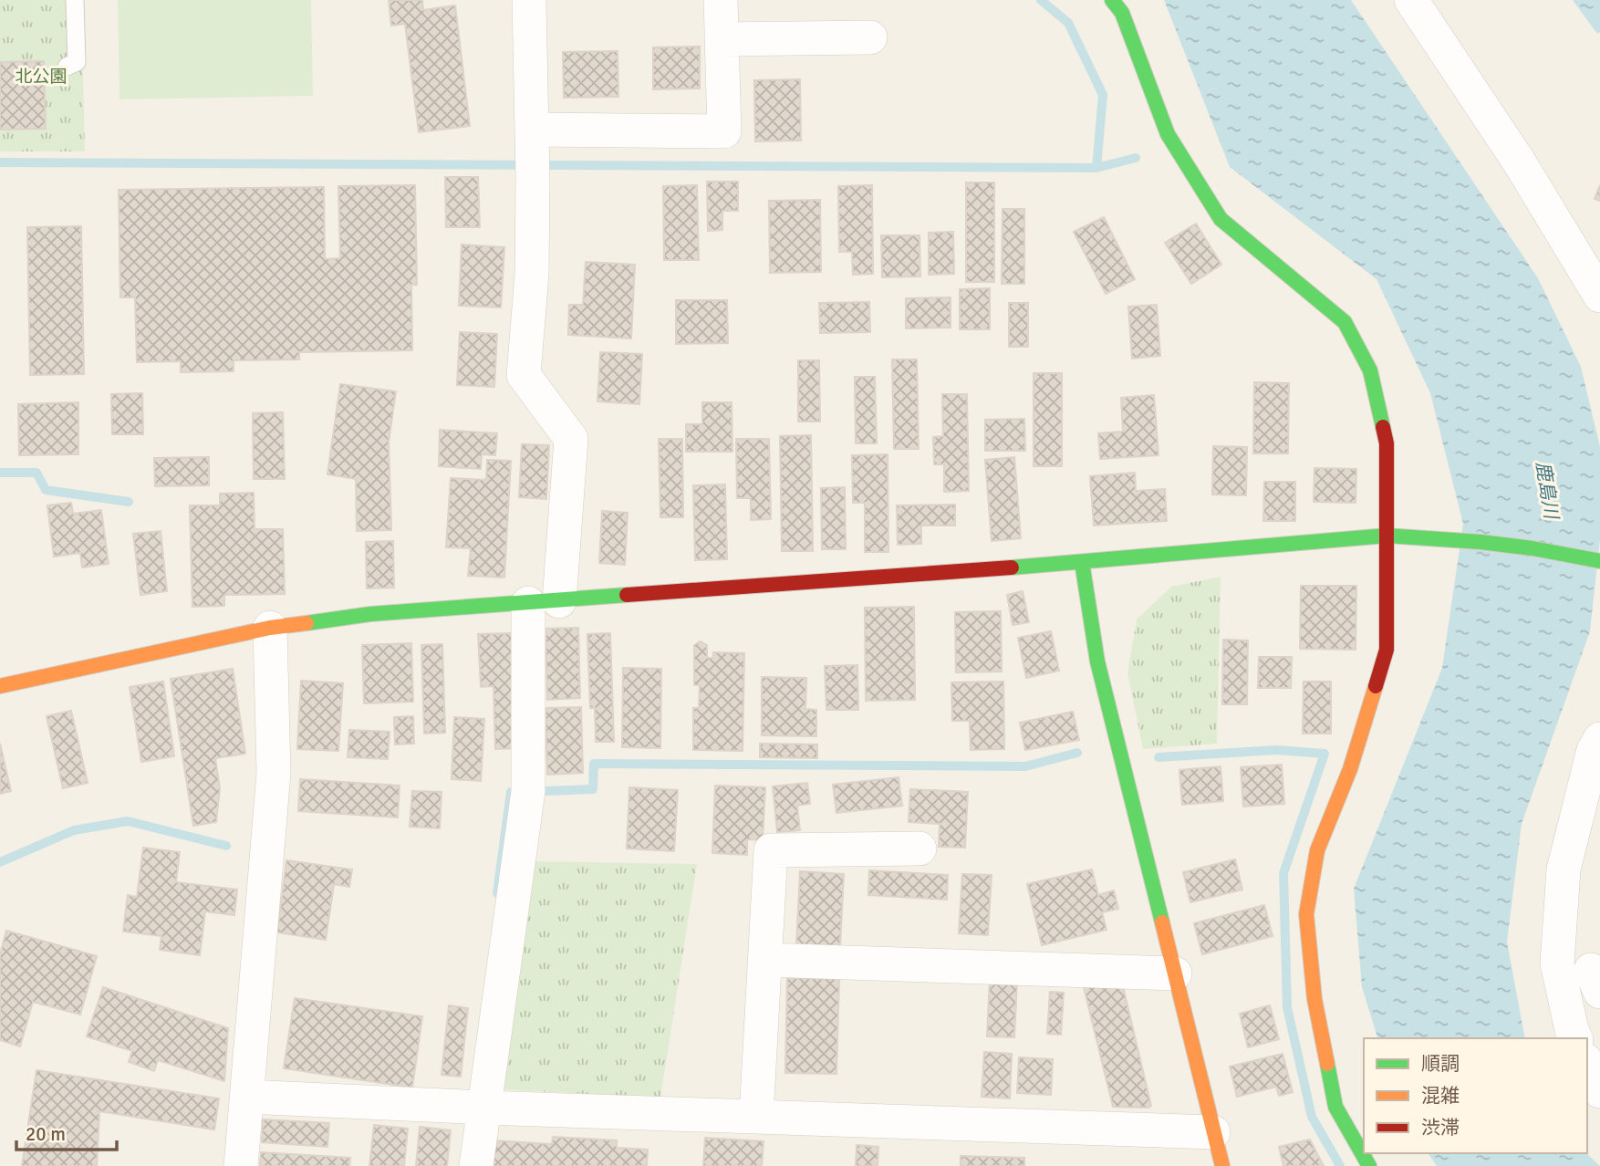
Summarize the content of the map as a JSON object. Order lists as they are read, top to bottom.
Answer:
{
  "water": ["鹿島川"],
  "parks": ["北公園"],
  "legend": ["順調", "混雑", "渋滞"],
  "scale_bar": "20 m"
}
